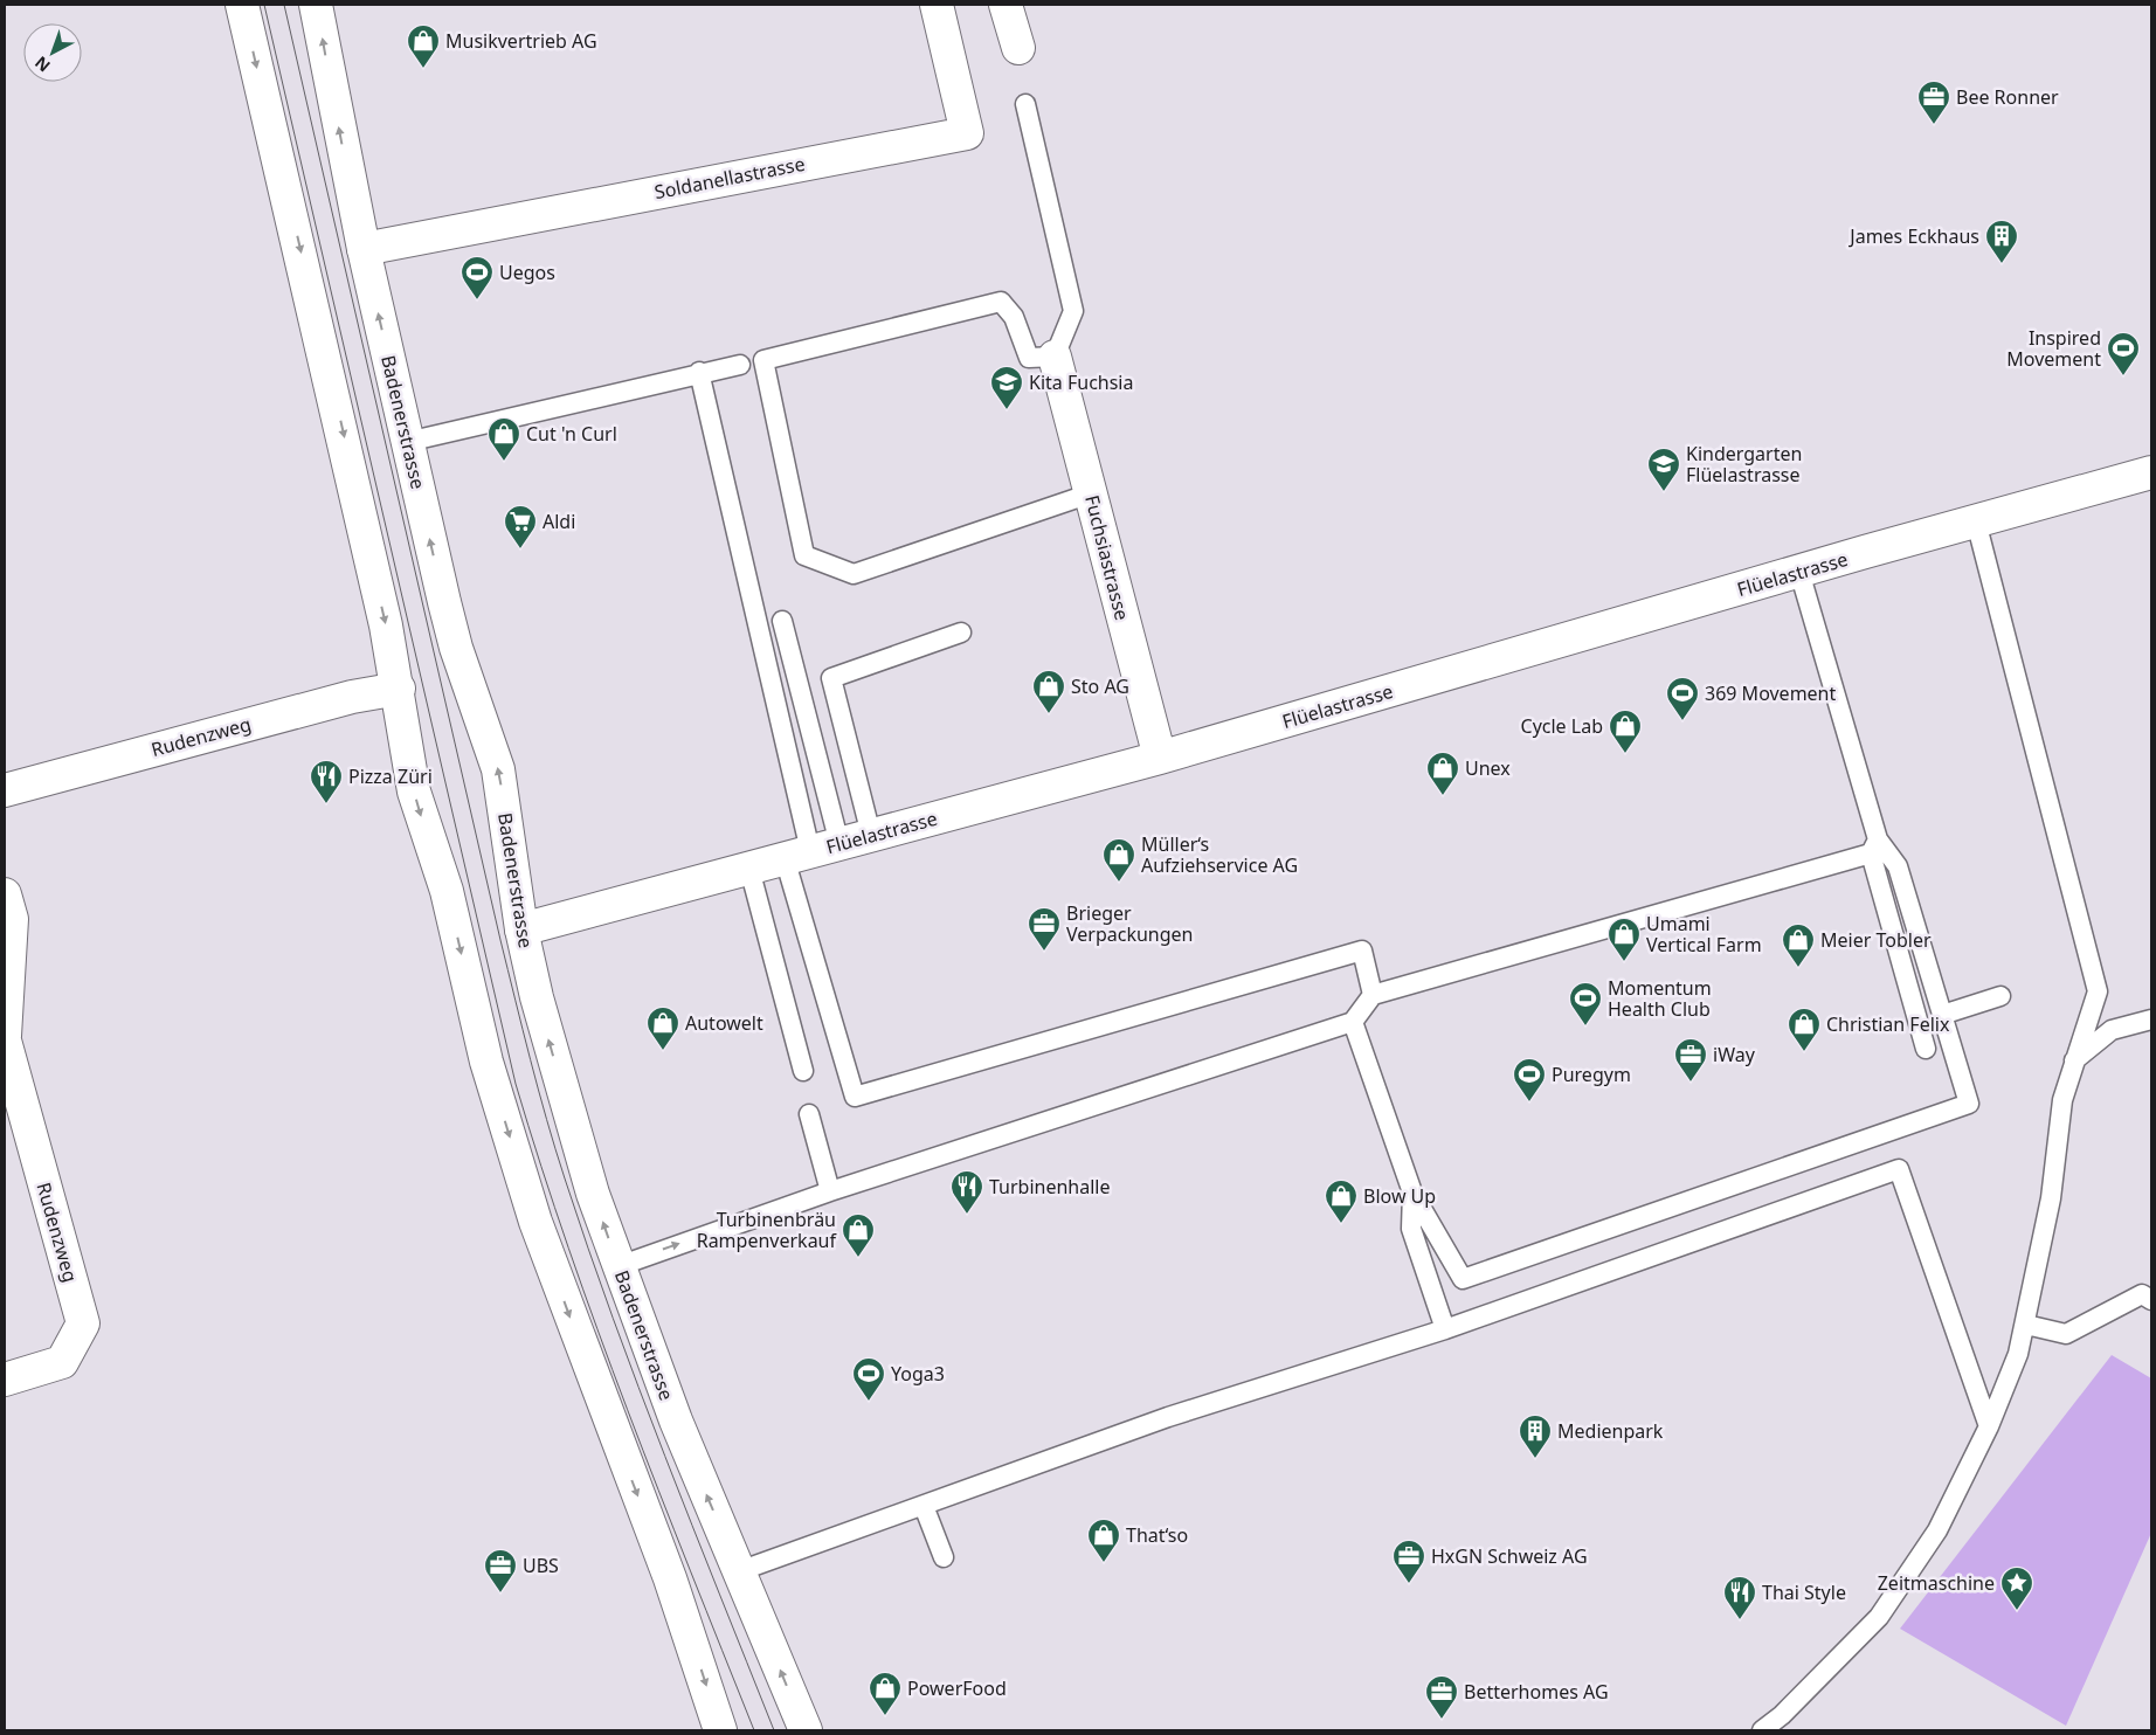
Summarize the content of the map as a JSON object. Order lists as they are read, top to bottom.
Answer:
{
  "streets": {
    "street": [
      "Soldanellastrasse",
      "Badenerstrasse",
      "Fuchsiastrasse",
      "Flüelastrasse",
      "Rudenzweg"
    ]
  },
  "crossings": [
    ["Soldanellastrasse", "Badenerstrasse"],
    ["Badenerstrasse", "Flüelastrasse"],
    ["Fuchsiastrasse", "Flüelastrasse"]
  ],
  "places": {
    "shop": [
      "Musikvertrieb AG",
      "Cut 'n Curl",
      "Sto AG",
      "Cycle Lab",
      "Unex",
      "Müller‘s Aufziehservice AG",
      "Umami Vertical Farm",
      "Meier Tobler",
      "Autowelt",
      "Christian Felix",
      "Blow Up",
      "Turbinenbräu Rampenverkauf",
      "That‘so",
      "PowerFood"
    ],
    "office": [
      "Bee Ronner",
      "Brieger Verpackungen",
      "iWay",
      "HxGN Schweiz AG",
      "UBS",
      "Betterhomes AG"
    ],
    "building": ["James Eckhaus", "Medienpark"],
    "sports": [
      "Uegos",
      "Inspired Movement",
      "369 Movement",
      "Momentum Health Club",
      "Puregym",
      "Yoga3"
    ],
    "school or university": ["Kita Fuchsia", "Kindergarten Flüelastrasse"],
    "supermarket": ["Aldi"],
    "restaurant": ["Pizza Züri", "Turbinenhalle", "Thai Style"],
    "place": ["Zeitmaschine"]
  },
  "north": "bottom left"
}
